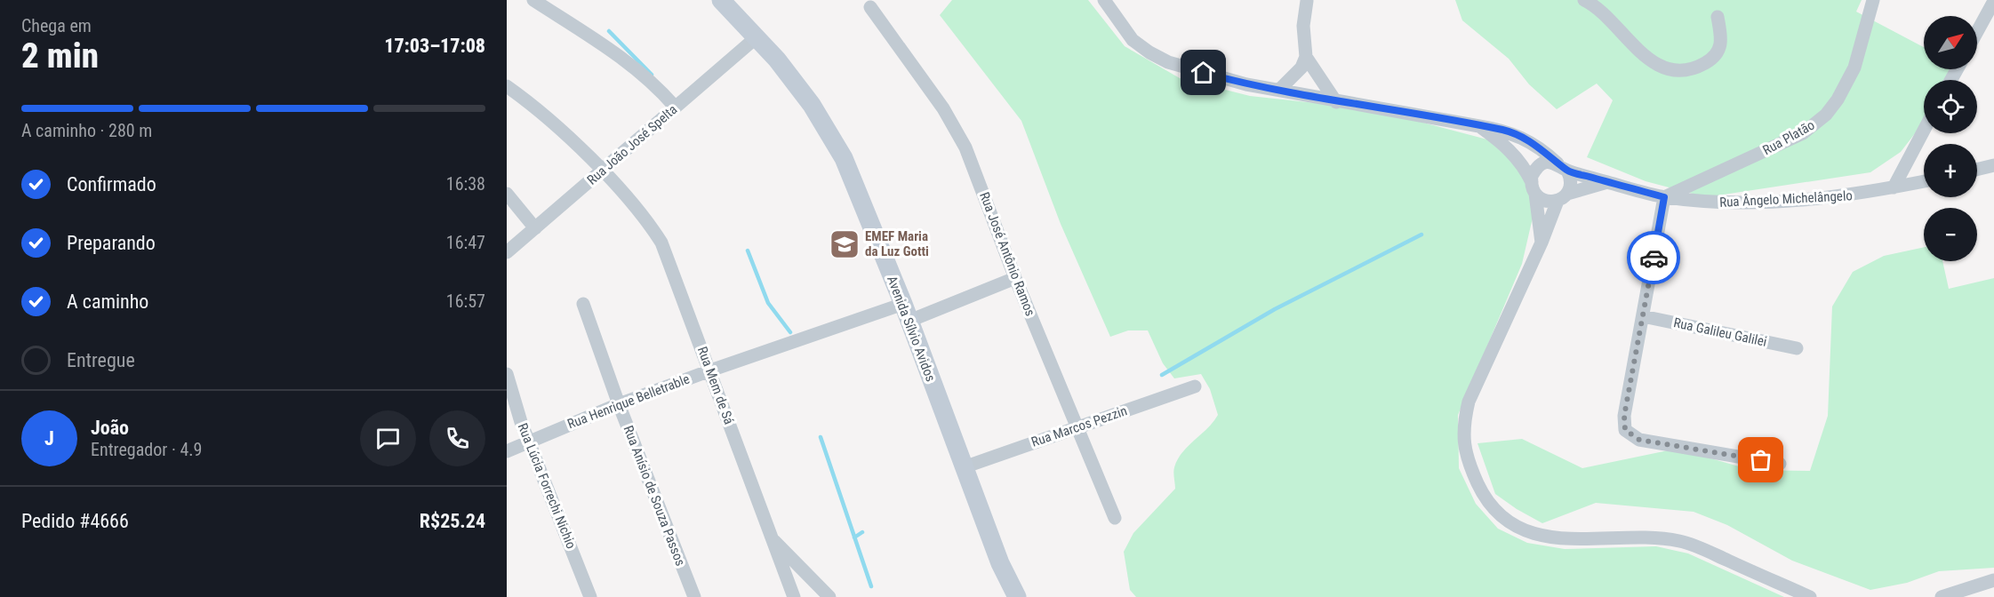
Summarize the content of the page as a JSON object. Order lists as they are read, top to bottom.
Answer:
{
  "streets": {
    "main road": ["Avenida Sílvio Avidos"],
    "street": [
      "Rua Platão",
      "Rua João José Spelta",
      "Rua Ângelo Michelângelo",
      "Rua José Antônio Ramos",
      "Rua Galileu Galilei",
      "Rua Mem de Sá",
      "Rua Henrique Belletrable",
      "Rua Marcos Pezzin",
      "Rua Lúcia Forrechi Nichio",
      "Rua Anísio de Souza Passos"
    ]
  },
  "crossings": [
    ["Rua Platão", "Rua Ângelo Michelângelo"],
    ["Rua João José Spelta", "Avenida Sílvio Avidos"],
    ["Rua João José Spelta", "Rua Mem de Sá"],
    ["Rua José Antônio Ramos", "Rua Henrique Belletrable"],
    ["Rua José Antônio Ramos", "Rua Marcos Pezzin"],
    ["Avenida Sílvio Avidos", "Rua Henrique Belletrable"],
    ["Avenida Sílvio Avidos", "Rua Marcos Pezzin"],
    ["Rua Mem de Sá", "Rua Henrique Belletrable"],
    ["Rua Henrique Belletrable", "Rua Lúcia Forrechi Nichio"],
    ["Rua Henrique Belletrable", "Rua Anísio de Souza Passos"]
  ],
  "places": {
    "school or university": ["EMEF Maria da Luz Gotti"]
  },
  "north": "top right",
  "page": {
    "heading": ["2 min", "Chega em", "17:03–17:08"],
    "panel": [
      "João",
      "Entregador · 4.9",
      "Pedido #4666",
      "R$25.24"
    ],
    "map_buttons": ["+", "−"],
    "bar": "A caminho · 280 m",
    "list": [
      ["Confirmado", "16:38"],
      ["Preparando", "16:47"],
      ["A caminho", "16:57"],
      "Entregue"
    ],
    "round": "J"
  }
}
